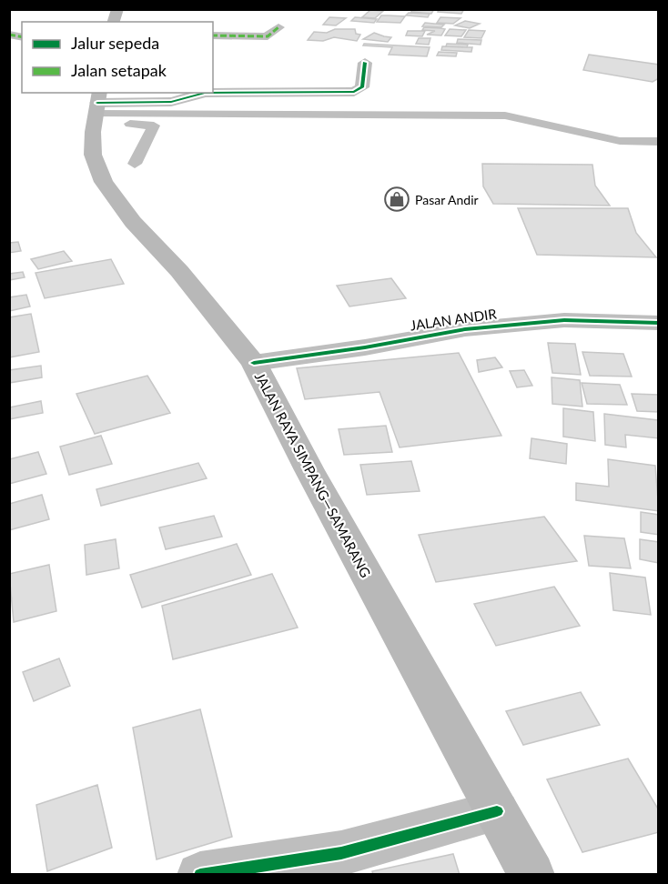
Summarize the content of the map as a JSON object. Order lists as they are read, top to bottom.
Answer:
{
  "streets": {
    "main road": ["JALAN RAYA SIMPANG—SAMARANG"],
    "street": ["JALAN ANDIR"]
  },
  "crossings": [
    ["JALAN ANDIR", "JALAN RAYA SIMPANG—SAMARANG"]
  ],
  "places": {
    "shop": ["Pasar Andir"]
  },
  "legend": ["Jalur sepeda", "Jalan setapak"]
}
